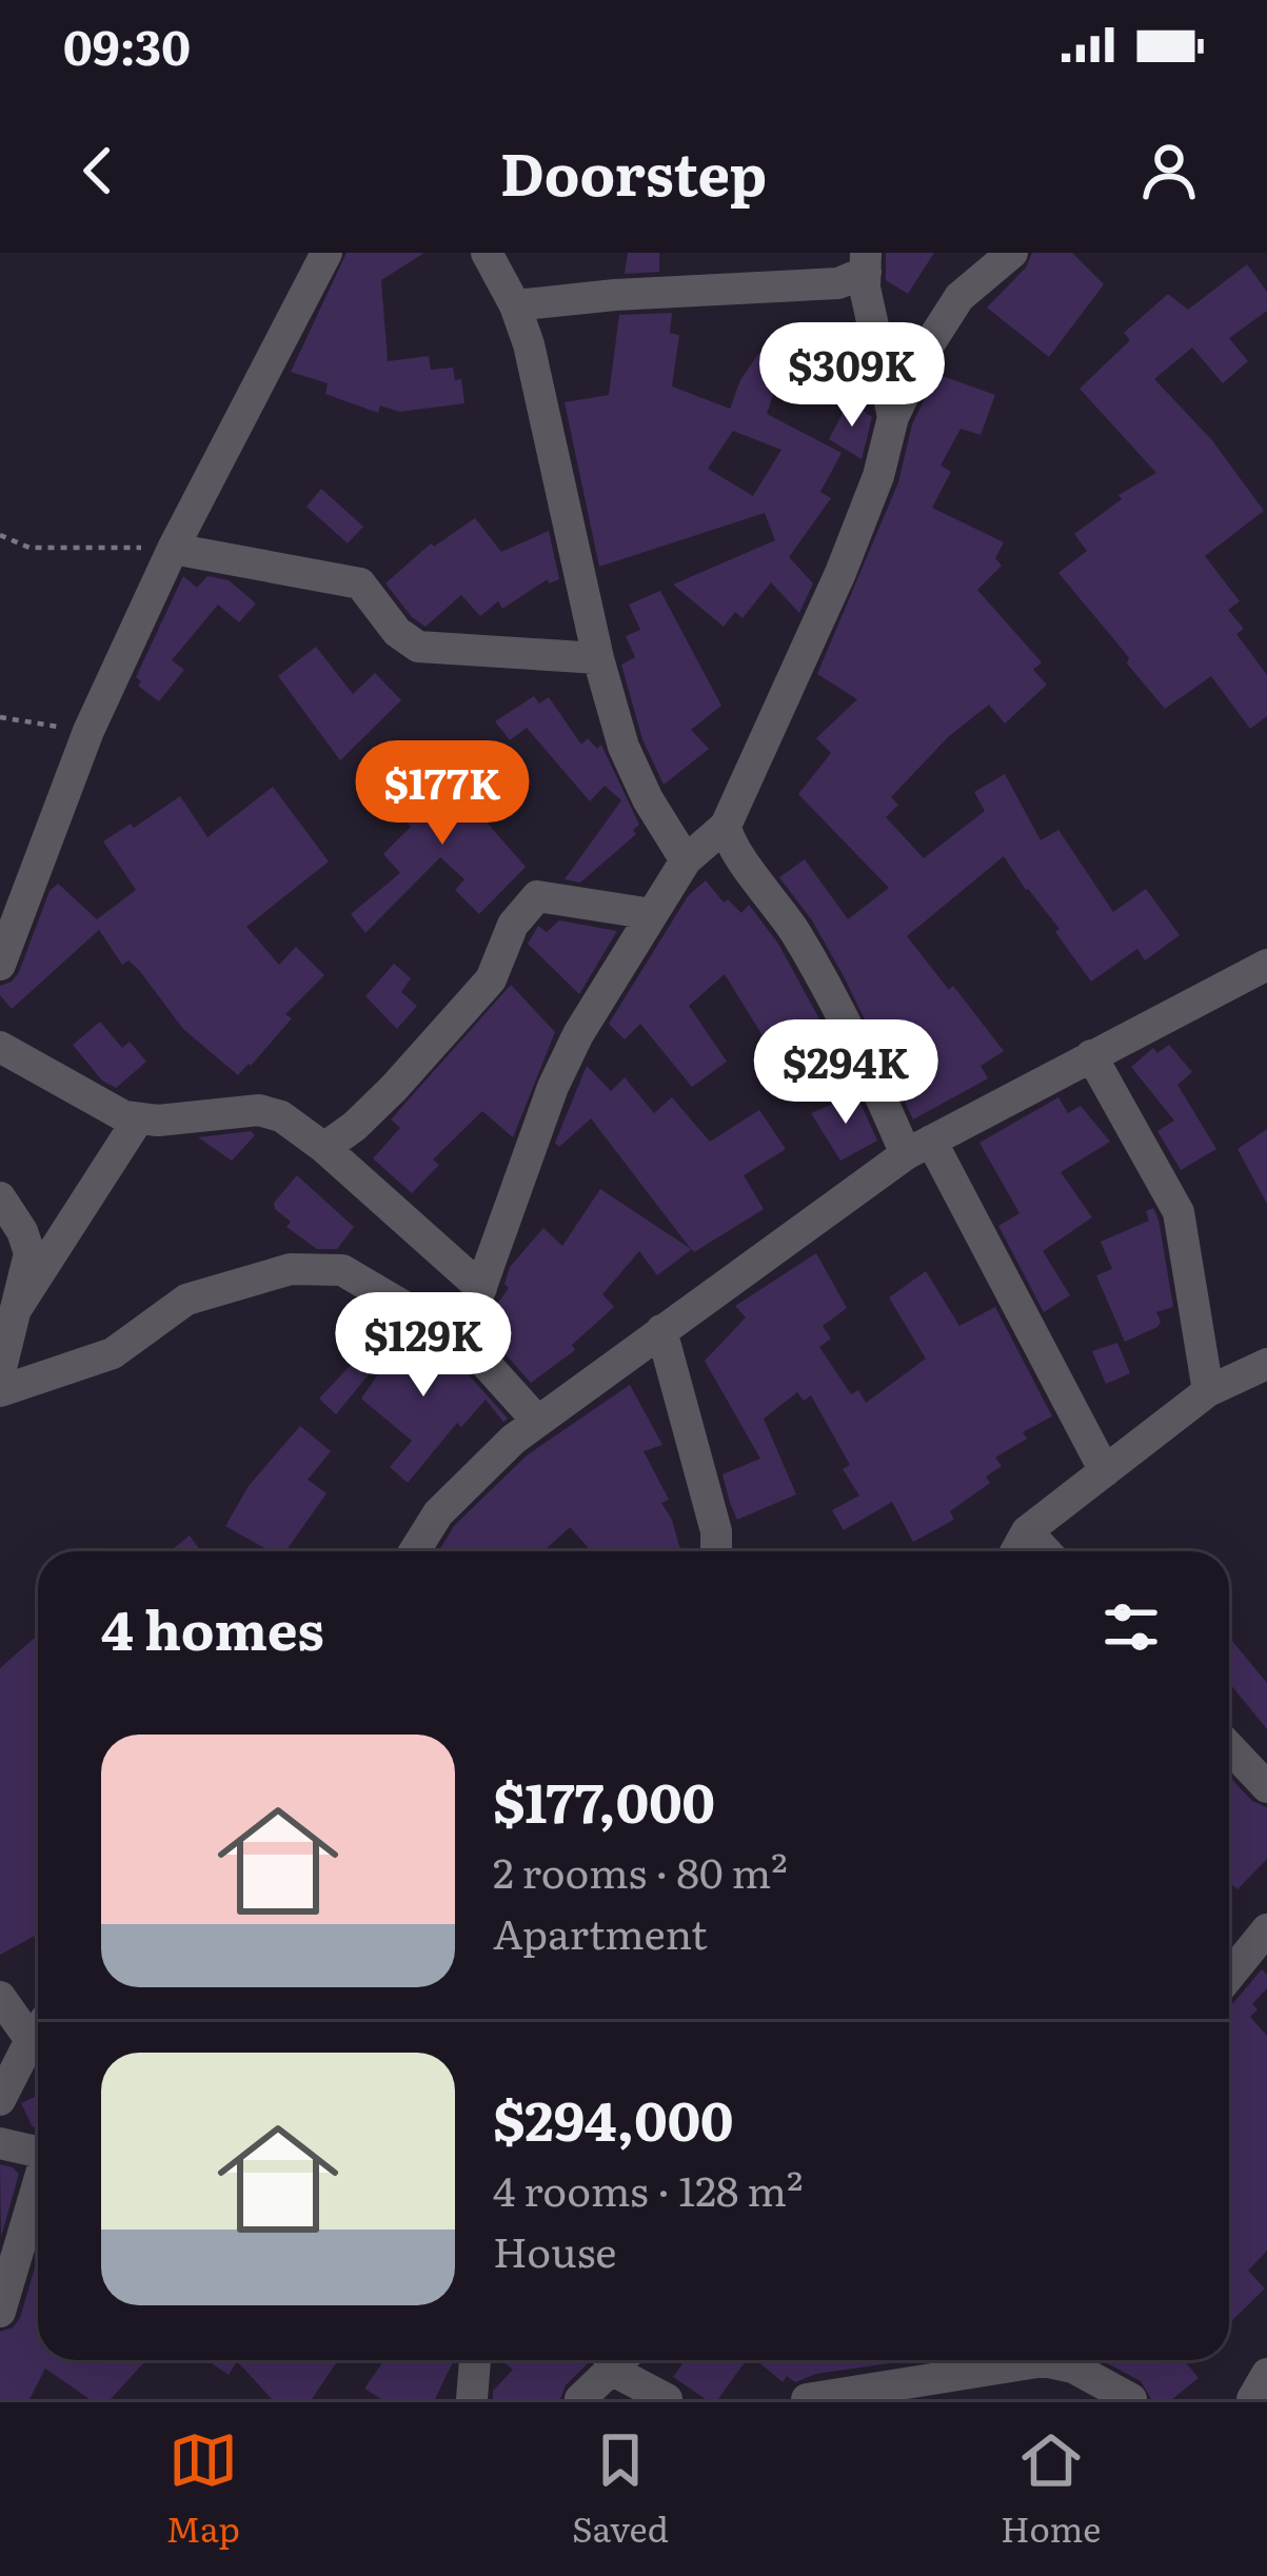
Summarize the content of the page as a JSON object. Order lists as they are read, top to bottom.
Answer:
{
  "page": {
    "status": "09:30",
    "header": "Doorstep",
    "price": [
      "$309K",
      "$177K",
      "$294K",
      "$129K"
    ],
    "heading": "4 homes",
    "list": [
      {
        "name": "$177,000",
        "note": "2 rooms · 80 m² · Apartment"
      },
      {
        "name": "$294,000",
        "note": "4 rooms · 128 m² · House"
      }
    ],
    "tabs": ["Map", "Saved", "Home"]
  }
}
